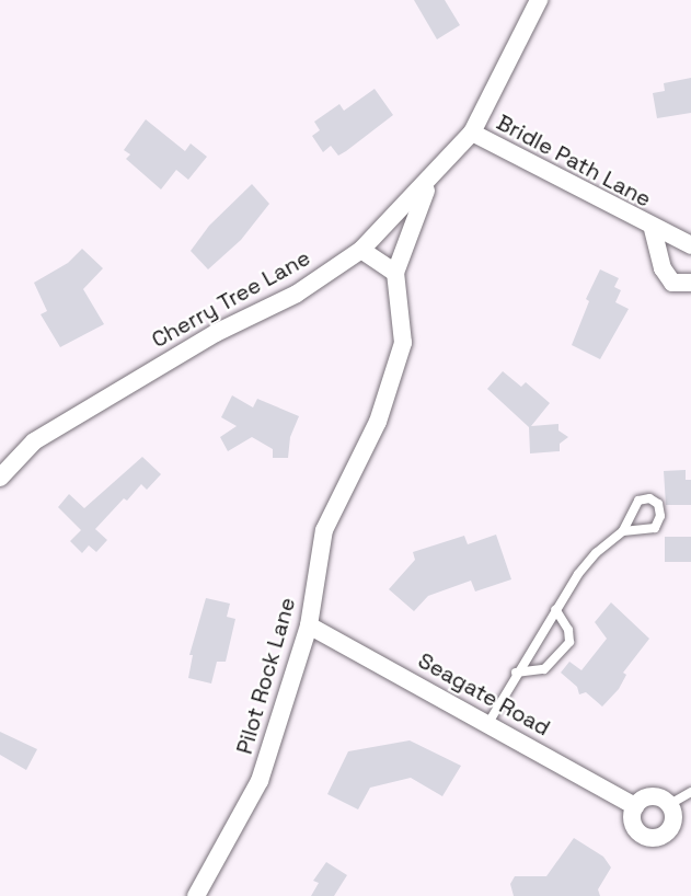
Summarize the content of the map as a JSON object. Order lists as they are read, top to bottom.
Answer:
{
  "streets": {
    "street": [
      "Bridle Path Lane",
      "Cherry Tree Lane",
      "Pilot Rock Lane",
      "Seagate Road"
    ]
  },
  "crossings": [
    ["Bridle Path Lane", "Cherry Tree Lane"],
    ["Cherry Tree Lane", "Pilot Rock Lane"],
    ["Pilot Rock Lane", "Seagate Road"]
  ]
}
